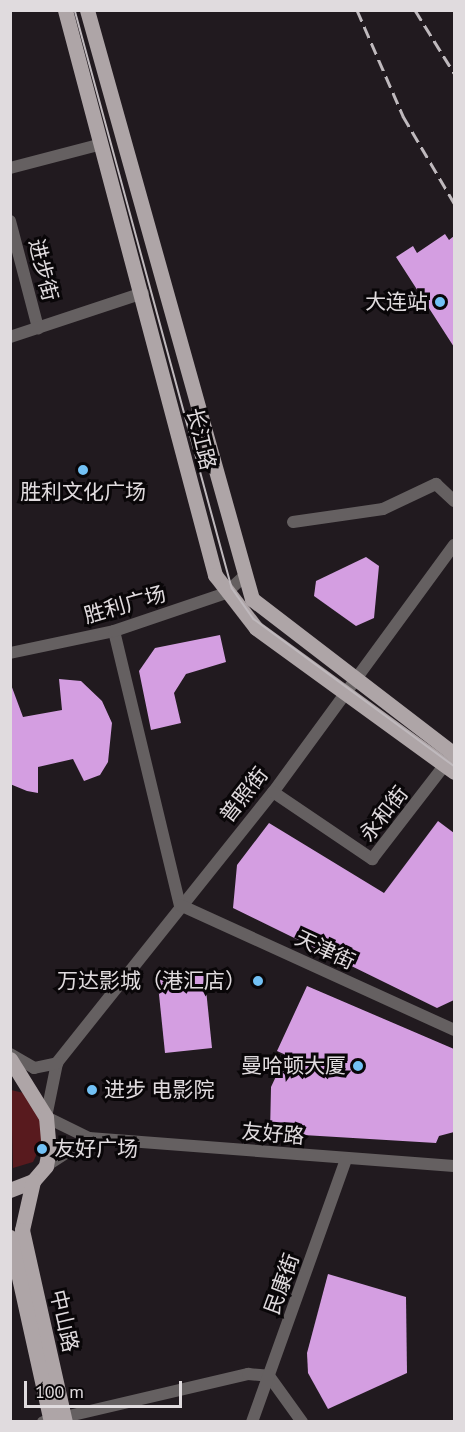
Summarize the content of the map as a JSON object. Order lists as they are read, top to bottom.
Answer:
{
  "streets": {
    "main road": ["长江路", "中山路"],
    "street": [
      "进步街",
      "胜利广场",
      "普照街",
      "永和街",
      "天津街",
      "友好路",
      "民康街"
    ]
  },
  "crossings": [
    ["长江路", "胜利广场"],
    ["长江路", "普照街"],
    ["长江路", "永和街"],
    ["普照街", "永和街"],
    ["普照街", "天津街"],
    ["友好路", "民康街"]
  ],
  "places": [
    "大连站",
    "胜利文化广场",
    "万达影城（港汇店）",
    "曼哈顿大厦",
    "进步 电影院",
    "友好广场"
  ],
  "scale_bar": "100 m"
}
